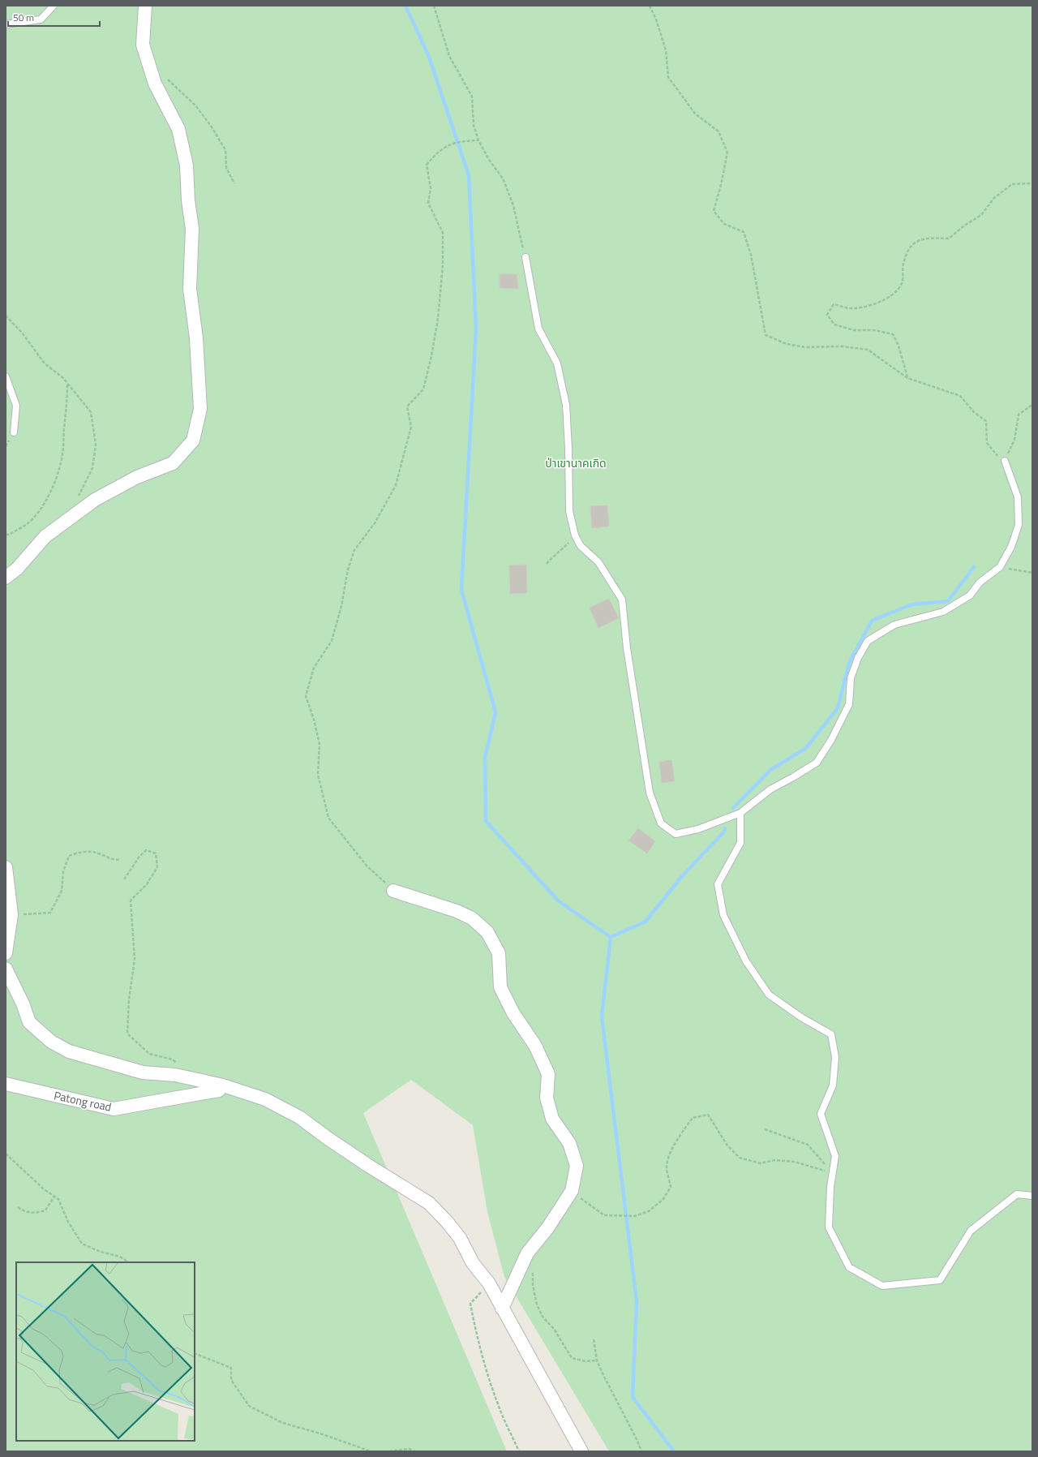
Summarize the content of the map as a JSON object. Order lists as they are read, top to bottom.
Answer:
{
  "streets": {
    "street": ["Patong road"]
  },
  "parks": ["ป่าเขานาคเกิด"],
  "scale_bar": "50 m"
}
